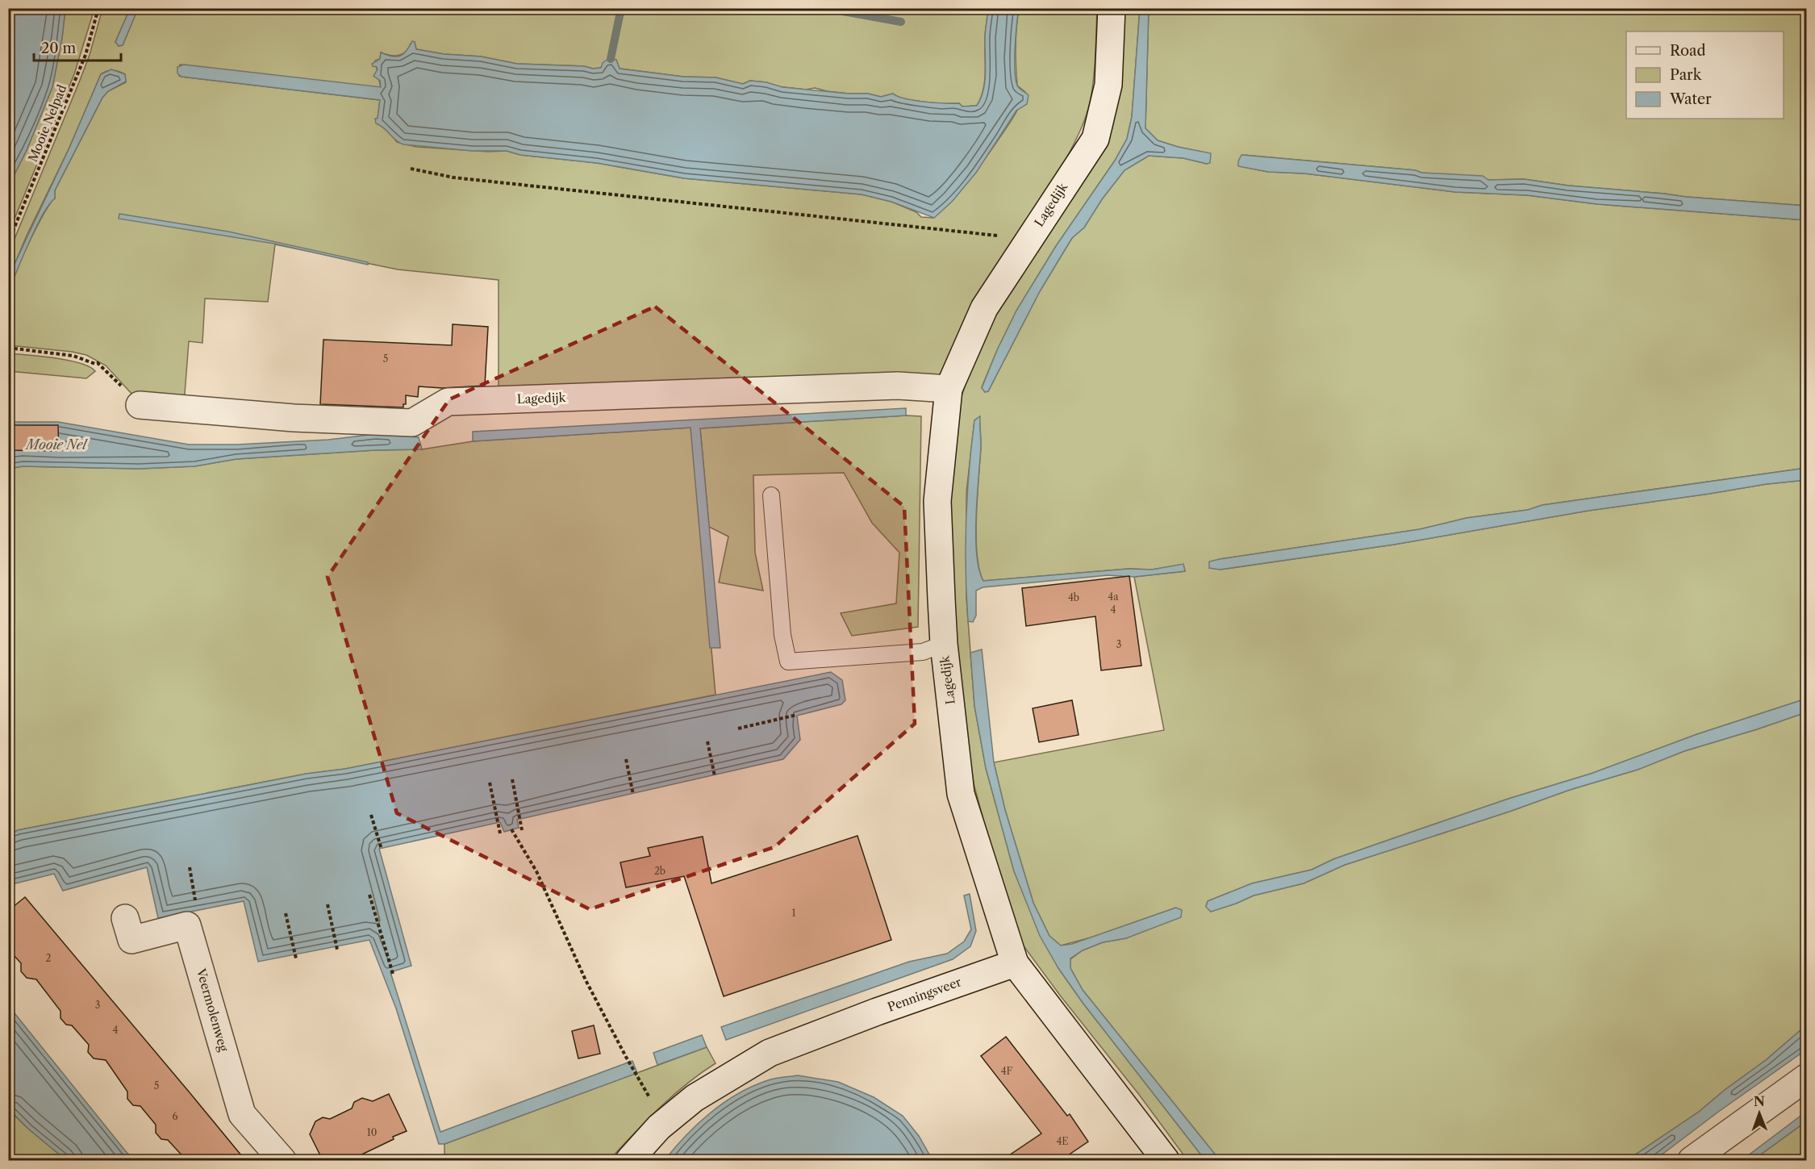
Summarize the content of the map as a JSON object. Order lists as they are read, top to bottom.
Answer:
{
  "streets": {
    "street": ["Lagedijk", "Penningsveer", "Veermolenweg"],
    "path": ["Mooie Nelpad"]
  },
  "crossings": [
    ["Lagedijk", "Penningsveer"]
  ],
  "water": ["Mooie Nel"],
  "house_numbers": [
    "5",
    "4a",
    "4b",
    "4",
    "3",
    "2b",
    "1",
    "2",
    "3",
    "4",
    "4F",
    "5",
    "6",
    "10",
    "4E"
  ],
  "legend": ["Road", "Park", "Water"],
  "scale_bar": "20 m",
  "north": "top"
}
